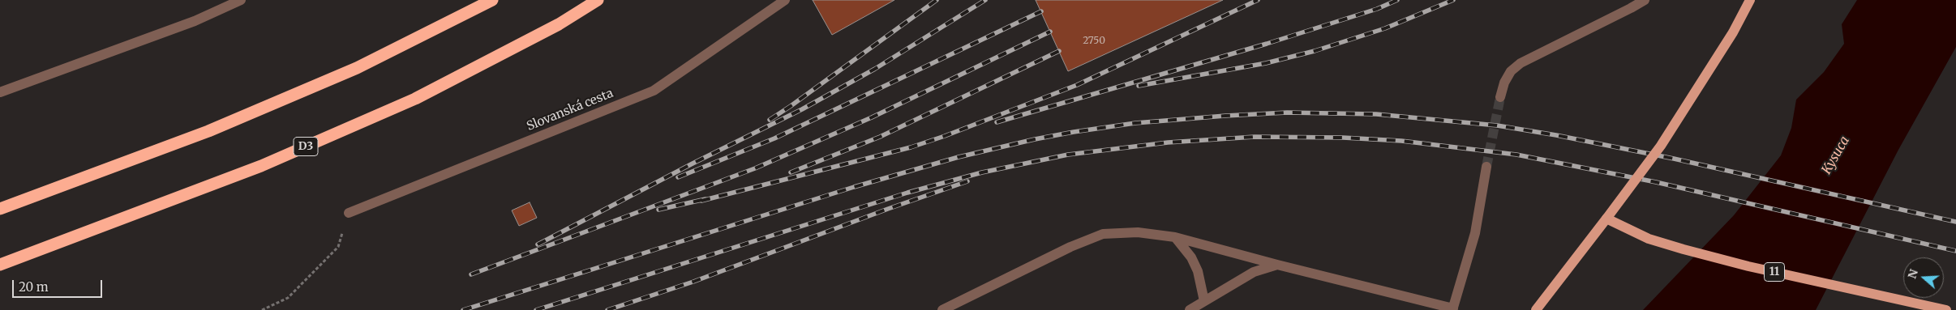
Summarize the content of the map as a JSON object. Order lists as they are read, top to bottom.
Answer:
{
  "streets": {
    "highway": ["D3"],
    "main road": ["11"],
    "street": ["Slovanská cesta"]
  },
  "water": ["Kysuca"],
  "house_numbers": ["2750"],
  "scale_bar": "20 m",
  "north": "left"
}
